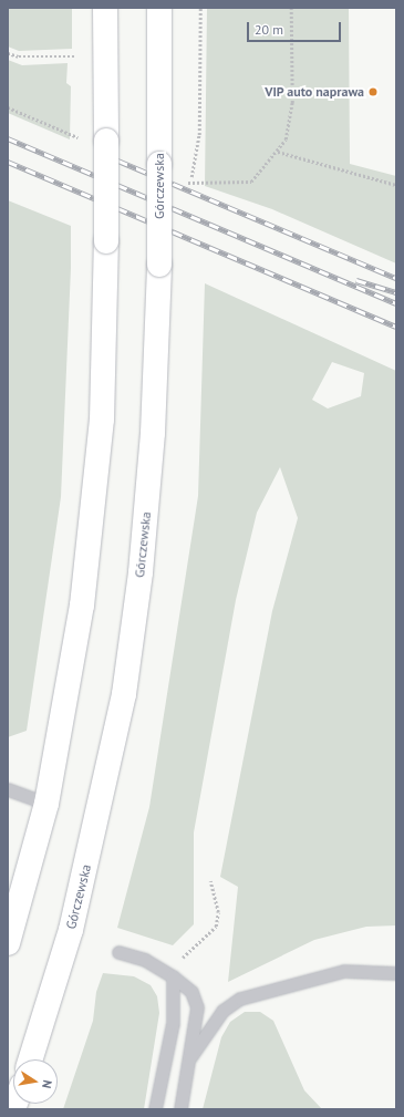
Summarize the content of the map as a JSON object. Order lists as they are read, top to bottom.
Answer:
{
  "streets": {
    "main road": ["Górczewska"]
  },
  "places": ["VIP auto naprawa"],
  "scale_bar": "20 m",
  "north": "right"
}
